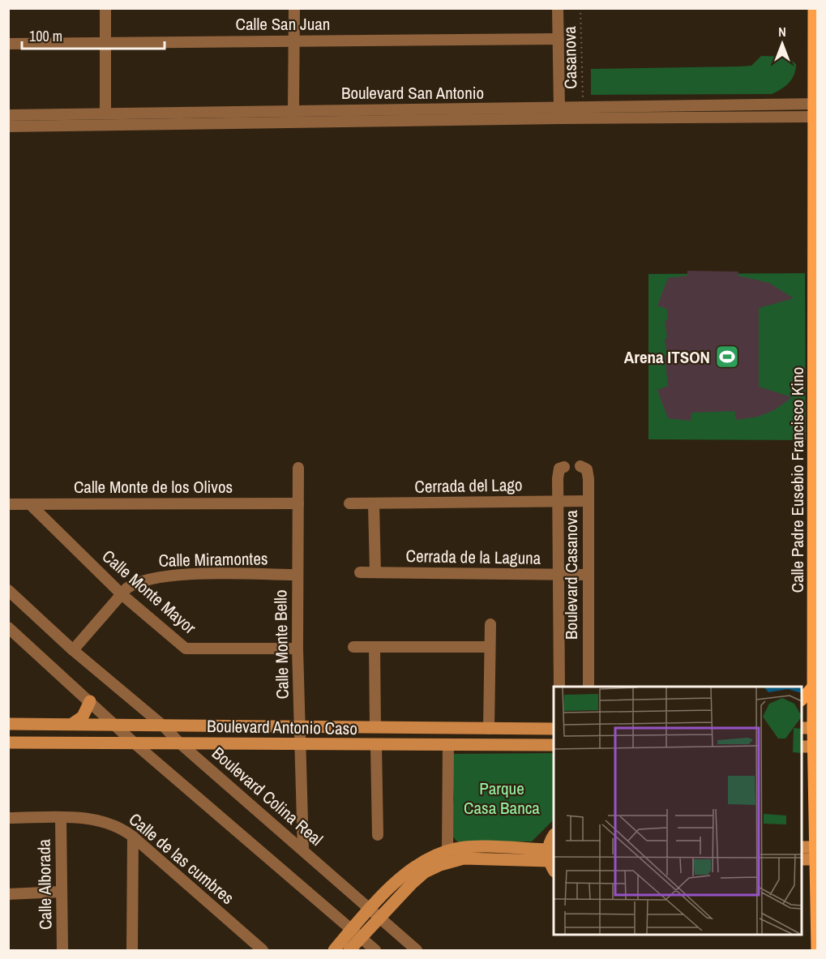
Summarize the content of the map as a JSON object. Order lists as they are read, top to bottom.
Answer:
{
  "streets": {
    "main road": ["Calle Padre Eusebio Francisco Kino", "Boulevard Antonio Caso"],
    "street": [
      "Calle San Juan",
      "Boulevard San Antonio",
      "Cerrada del Lago",
      "Calle Monte de los Olivos",
      "Cerrada de la Laguna",
      "Calle Miramontes",
      "Boulevard Casanova",
      "Calle Monte Mayor",
      "Calle Monte Bello",
      "Boulevard Colina Real",
      "Calle de las cumbres",
      "Calle Alborada"
    ],
    "path": ["Casanova"]
  },
  "crossings": [
    ["Casanova", "Boulevard San Antonio"],
    ["Boulevard San Antonio", "Calle Padre Eusebio Francisco Kino"],
    ["Cerrada del Lago", "Boulevard Casanova"],
    ["Calle Monte de los Olivos", "Calle Monte Mayor"],
    ["Calle Monte de los Olivos", "Calle Monte Bello"],
    ["Cerrada de la Laguna", "Boulevard Casanova"],
    ["Calle Miramontes", "Calle Monte Mayor"],
    ["Calle Miramontes", "Calle Monte Bello"],
    ["Calle Miramontes", "Boulevard Colina Real"],
    ["Calle Monte Mayor", "Calle Monte Bello"],
    ["Calle Monte Bello", "Boulevard Antonio Caso"],
    ["Calle Monte Bello", "Boulevard Colina Real"],
    ["Boulevard Antonio Caso", "Boulevard Colina Real"],
    ["Calle de las cumbres", "Calle Alborada"]
  ],
  "parks": ["Parque Casa Banca"],
  "places": {
    "sports": ["Arena ITSON"]
  },
  "scale_bar": "100 m",
  "north": "top"
}
